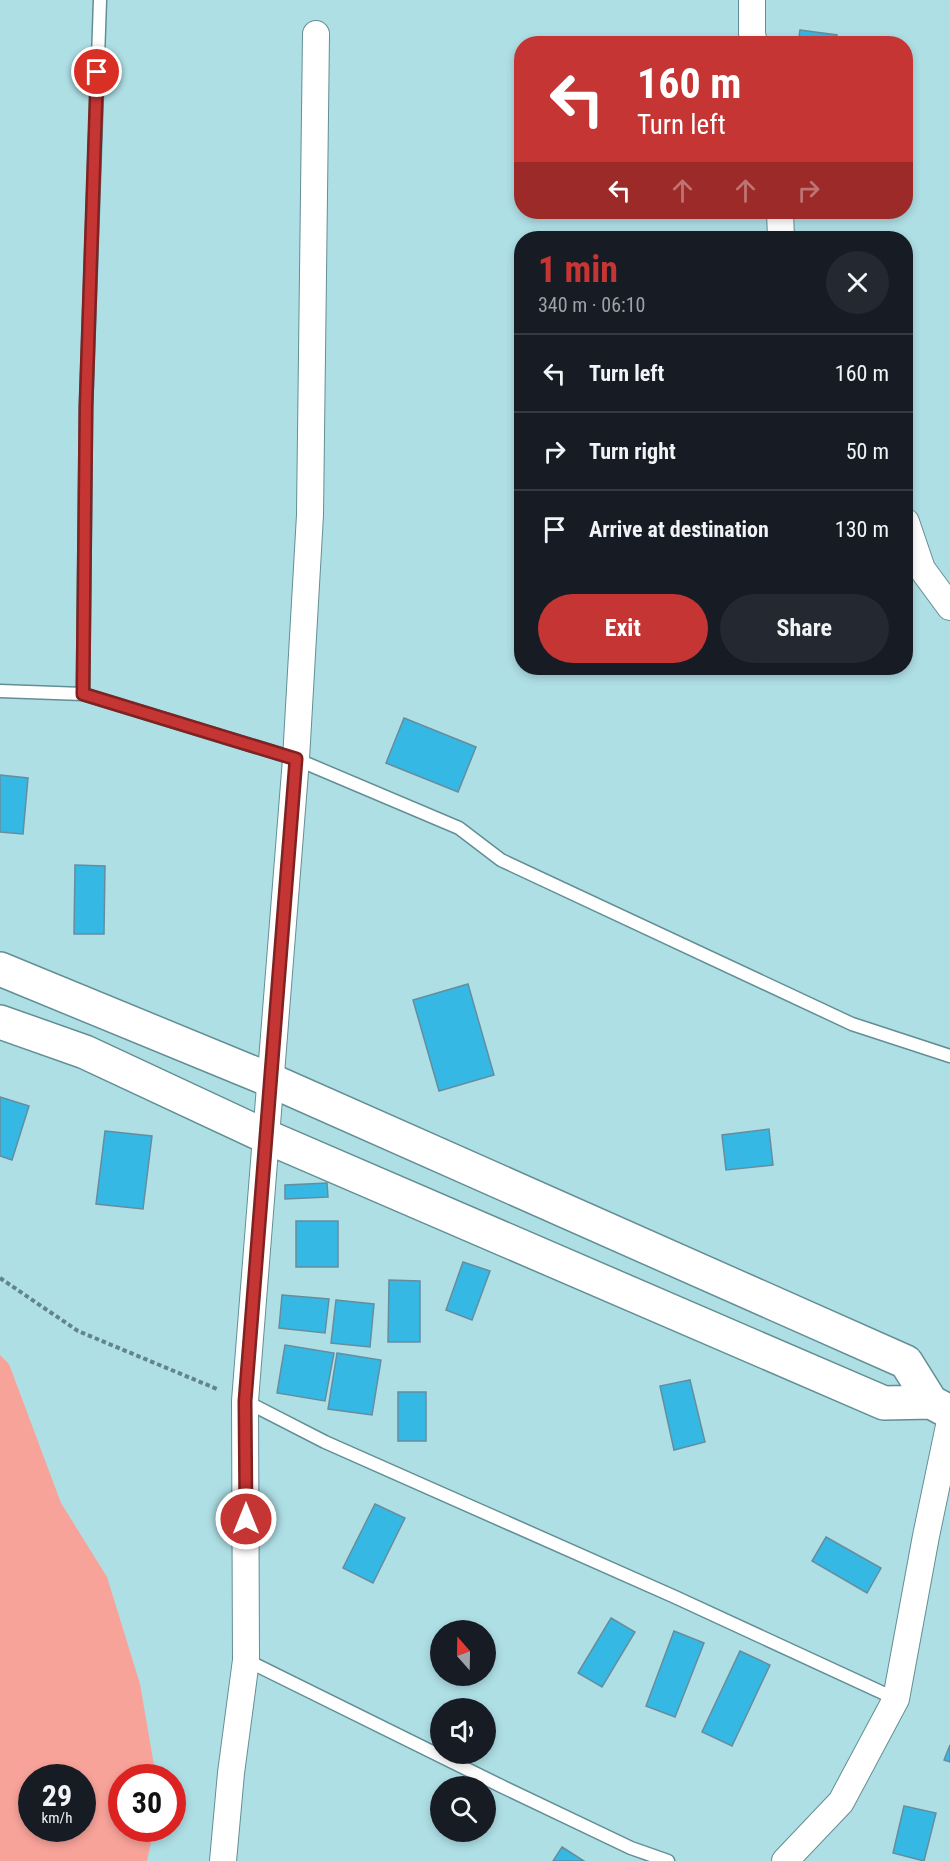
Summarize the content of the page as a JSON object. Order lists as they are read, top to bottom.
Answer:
{
  "north": "top",
  "page": {
    "turn": ["160 m", "Turn left"],
    "heading": ["1 min", "340 m · 06:10"],
    "list": [
      {
        "name": "Turn left",
        "value": "160 m"
      },
      {
        "name": "Turn right",
        "value": "50 m"
      },
      {
        "name": "Arrive at destination",
        "value": "130 m"
      }
    ],
    "buttons": ["Exit", "Share"],
    "speed": "29 km/h",
    "limit": "30"
  }
}
